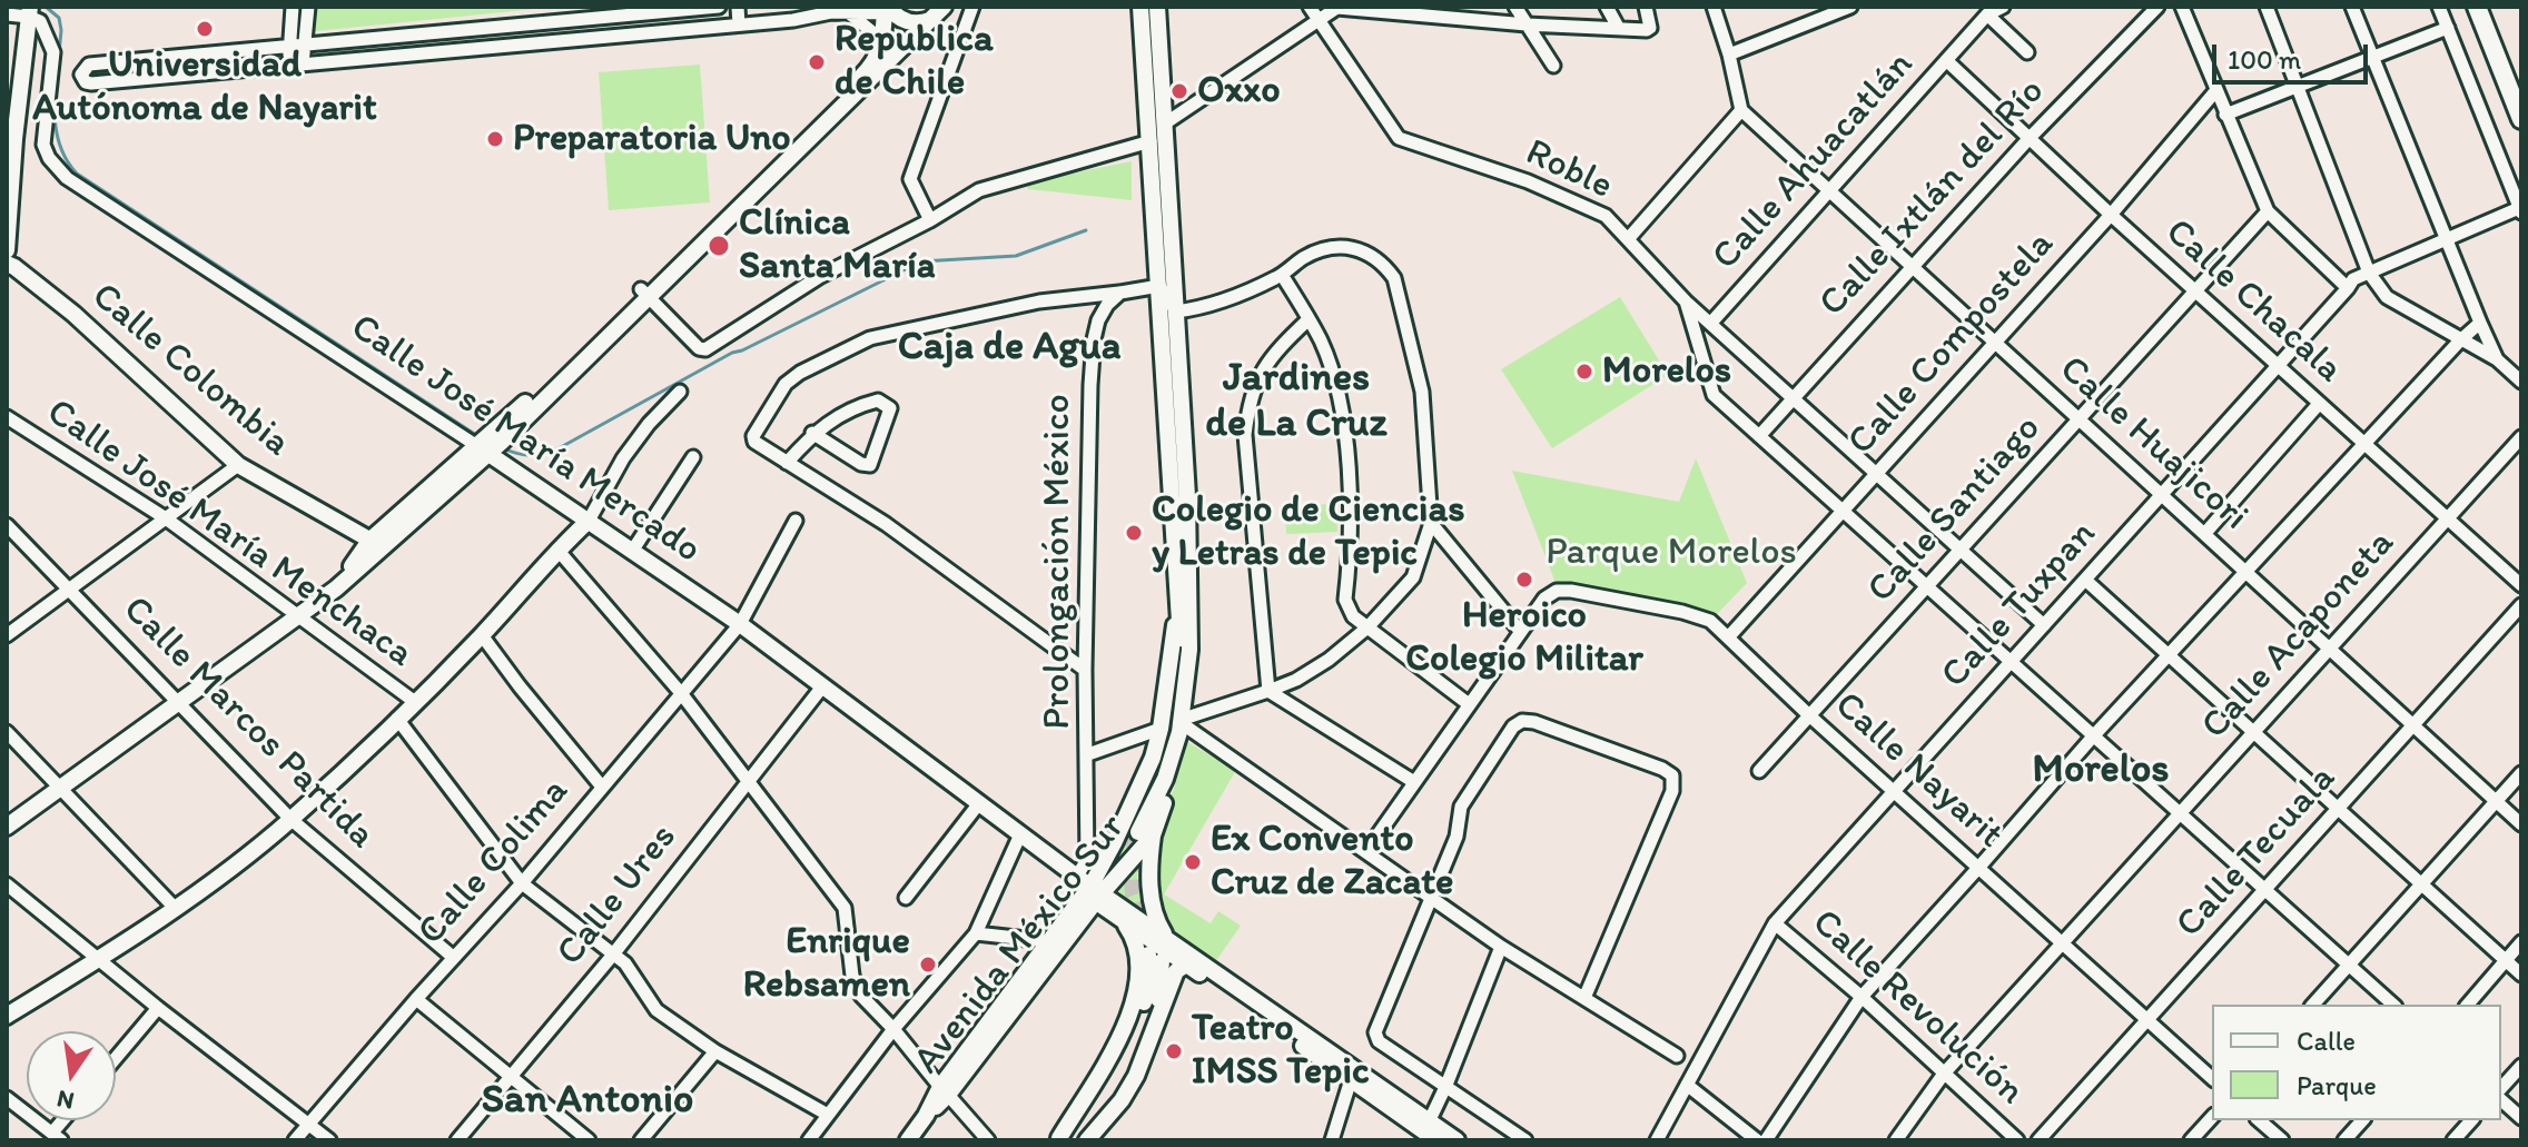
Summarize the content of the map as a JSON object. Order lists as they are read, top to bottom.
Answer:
{
  "streets": {
    "main road": ["Calle Colombia", "Calle José María Mercado", "Avenida México Sur"],
    "street": [
      "Calle Ahuacatlán",
      "Roble",
      "Calle Ixtlán del Río",
      "Calle Chacala",
      "Calle Compostela",
      "Calle Huajicori",
      "Calle Santiago",
      "Calle José María Menchaca",
      "Prolongación México",
      "Calle Tuxpan",
      "Calle Acaponeta",
      "Calle Marcos Partida",
      "Calle Nayarit",
      "Calle Tecuala",
      "Calle Colima",
      "Calle Ures",
      "Calle Revolución"
    ]
  },
  "crossings": [
    ["Calle Ahuacatlán", "Roble"],
    ["Calle Ahuacatlán", "Calle Chacala"],
    ["Calle Ahuacatlán", "Calle Huajicori"],
    ["Roble", "Calle Ixtlán del Río"],
    ["Roble", "Calle Compostela"],
    ["Roble", "Calle Santiago"],
    ["Roble", "Calle Tuxpan"],
    ["Calle Ixtlán del Río", "Calle Chacala"],
    ["Calle Ixtlán del Río", "Calle Huajicori"],
    ["Calle Chacala", "Calle Compostela"],
    ["Calle Chacala", "Calle Santiago"],
    ["Calle Chacala", "Calle Tuxpan"],
    ["Calle Chacala", "Calle Acaponeta"],
    ["Calle Compostela", "Calle Huajicori"],
    ["Calle Compostela", "Calle Nayarit"],
    ["Calle José María Mercado", "Prolongación México"],
    ["Calle José María Mercado", "Calle Colima"],
    ["Calle José María Mercado", "Calle Ures"],
    ["Calle José María Mercado", "Avenida México Sur"],
    ["Calle Huajicori", "Calle Santiago"],
    ["Calle Huajicori", "Calle Tuxpan"],
    ["Calle Huajicori", "Calle Acaponeta"],
    ["Calle Huajicori", "Calle Tecuala"],
    ["Calle Santiago", "Calle Nayarit"],
    ["Calle José María Menchaca", "Calle Colima"],
    ["Calle José María Menchaca", "Calle Ures"],
    ["Prolongación México", "Avenida México Sur"],
    ["Calle Tuxpan", "Calle Nayarit"],
    ["Calle Tuxpan", "Calle Revolución"],
    ["Calle Acaponeta", "Calle Nayarit"],
    ["Calle Acaponeta", "Calle Revolución"],
    ["Calle Marcos Partida", "Calle Colima"],
    ["Calle Nayarit", "Calle Tecuala"]
  ],
  "districts": [
    "Caja de Agua",
    "Jardines de La Cruz",
    "Morelos",
    "San Antonio"
  ],
  "parks": ["Parque Morelos"],
  "places": [
    "Universidad Autónoma de Nayarit",
    "Republica de Chile",
    "Oxxo",
    "Preparatoria Uno",
    "Clínica Santa María",
    "Morelos",
    "Colegio de Ciencias y Letras de Tepic",
    "Heroico Colegio Militar",
    "Ex Convento Cruz de Zacate",
    "Enrique Rebsamen",
    "Teatro IMSS Tepic"
  ],
  "legend": ["Calle", "Parque"],
  "scale_bar": "100 m",
  "north": "bottom"
}
